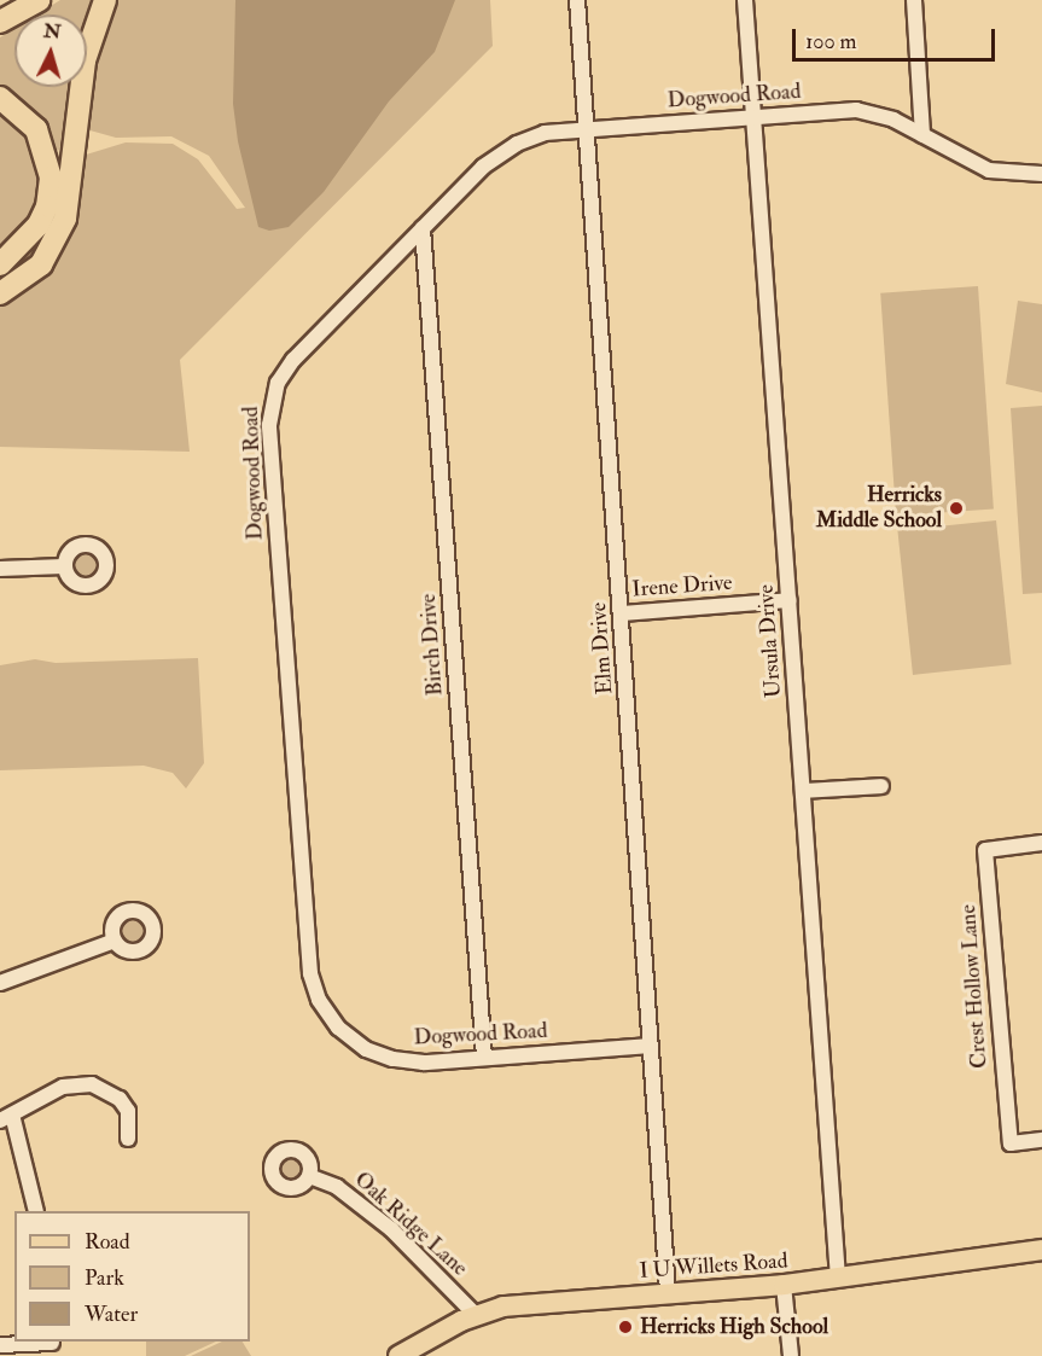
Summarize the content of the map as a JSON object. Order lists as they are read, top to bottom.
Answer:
{
  "streets": {
    "main road": ["I U Willets Road"],
    "street": [
      "Dogwood Road",
      "Irene Drive",
      "Ursula Drive",
      "Birch Drive",
      "Elm Drive",
      "Crest Hollow Lane",
      "Oak Ridge Lane"
    ]
  },
  "crossings": [
    ["Dogwood Road", "Ursula Drive"],
    ["Dogwood Road", "Birch Drive"],
    ["Dogwood Road", "Elm Drive"],
    ["Irene Drive", "Ursula Drive"],
    ["Irene Drive", "Elm Drive"],
    ["Ursula Drive", "I U Willets Road"],
    ["Elm Drive", "I U Willets Road"],
    ["Oak Ridge Lane", "I U Willets Road"]
  ],
  "places": ["Herricks Middle School", "Herricks High School"],
  "legend": ["Road", "Park", "Water"],
  "scale_bar": "100 m",
  "north": "top"
}
